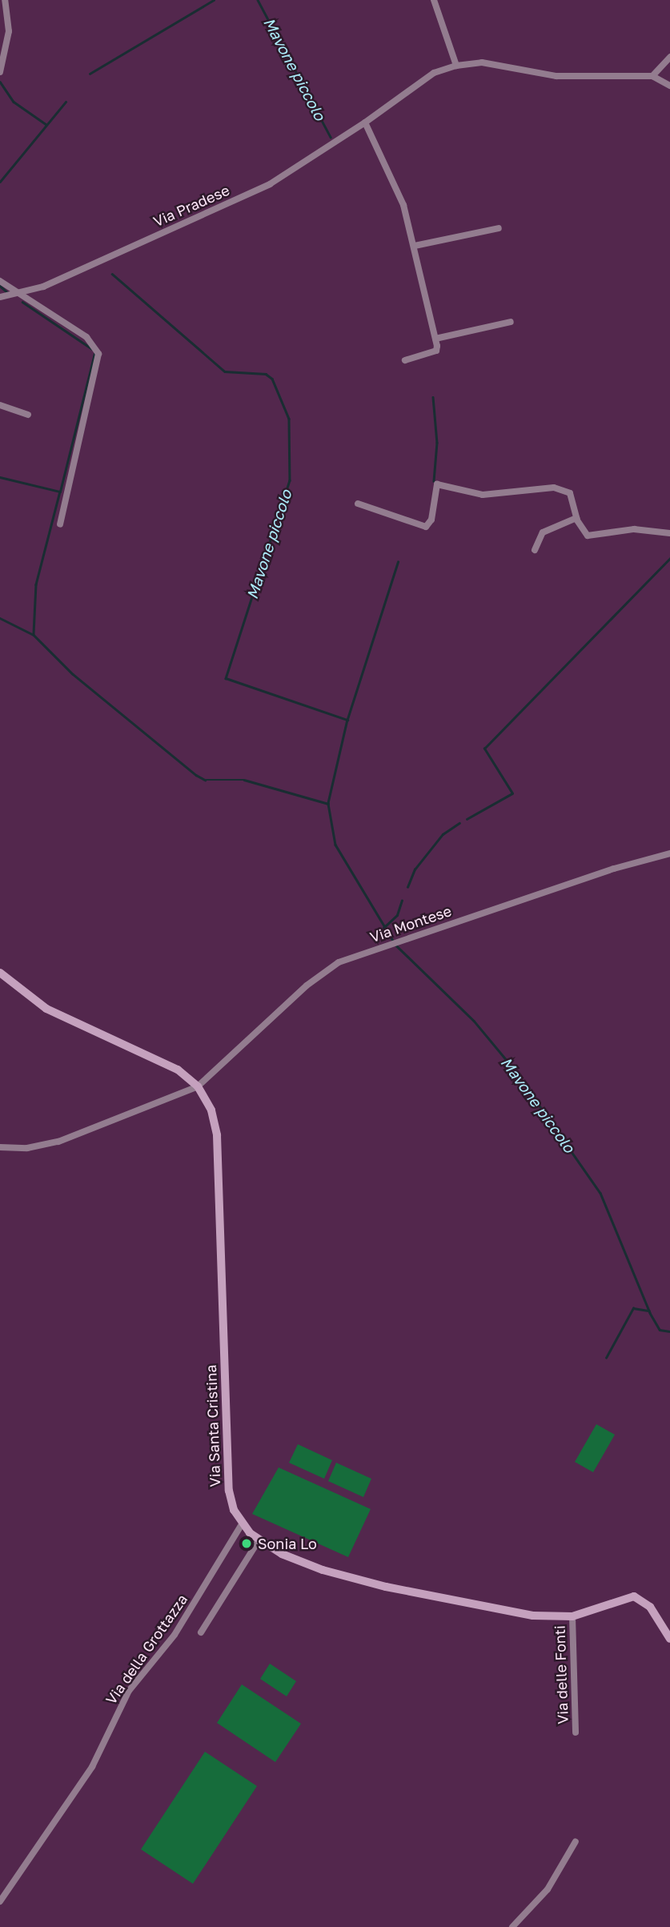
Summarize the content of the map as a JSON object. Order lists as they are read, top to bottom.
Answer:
{
  "streets": {
    "street": [
      "Via Pradese",
      "Via Montese",
      "Via Santa Cristina",
      "Via della Grottazza",
      "Via delle Fonti"
    ]
  },
  "crossings": [
    ["Via Montese", "Via Santa Cristina"],
    ["Via Santa Cristina", "Via della Grottazza"],
    ["Via Santa Cristina", "Via delle Fonti"]
  ],
  "water": ["Mavone piccolo"],
  "places": ["Sonia Lo"]
}
